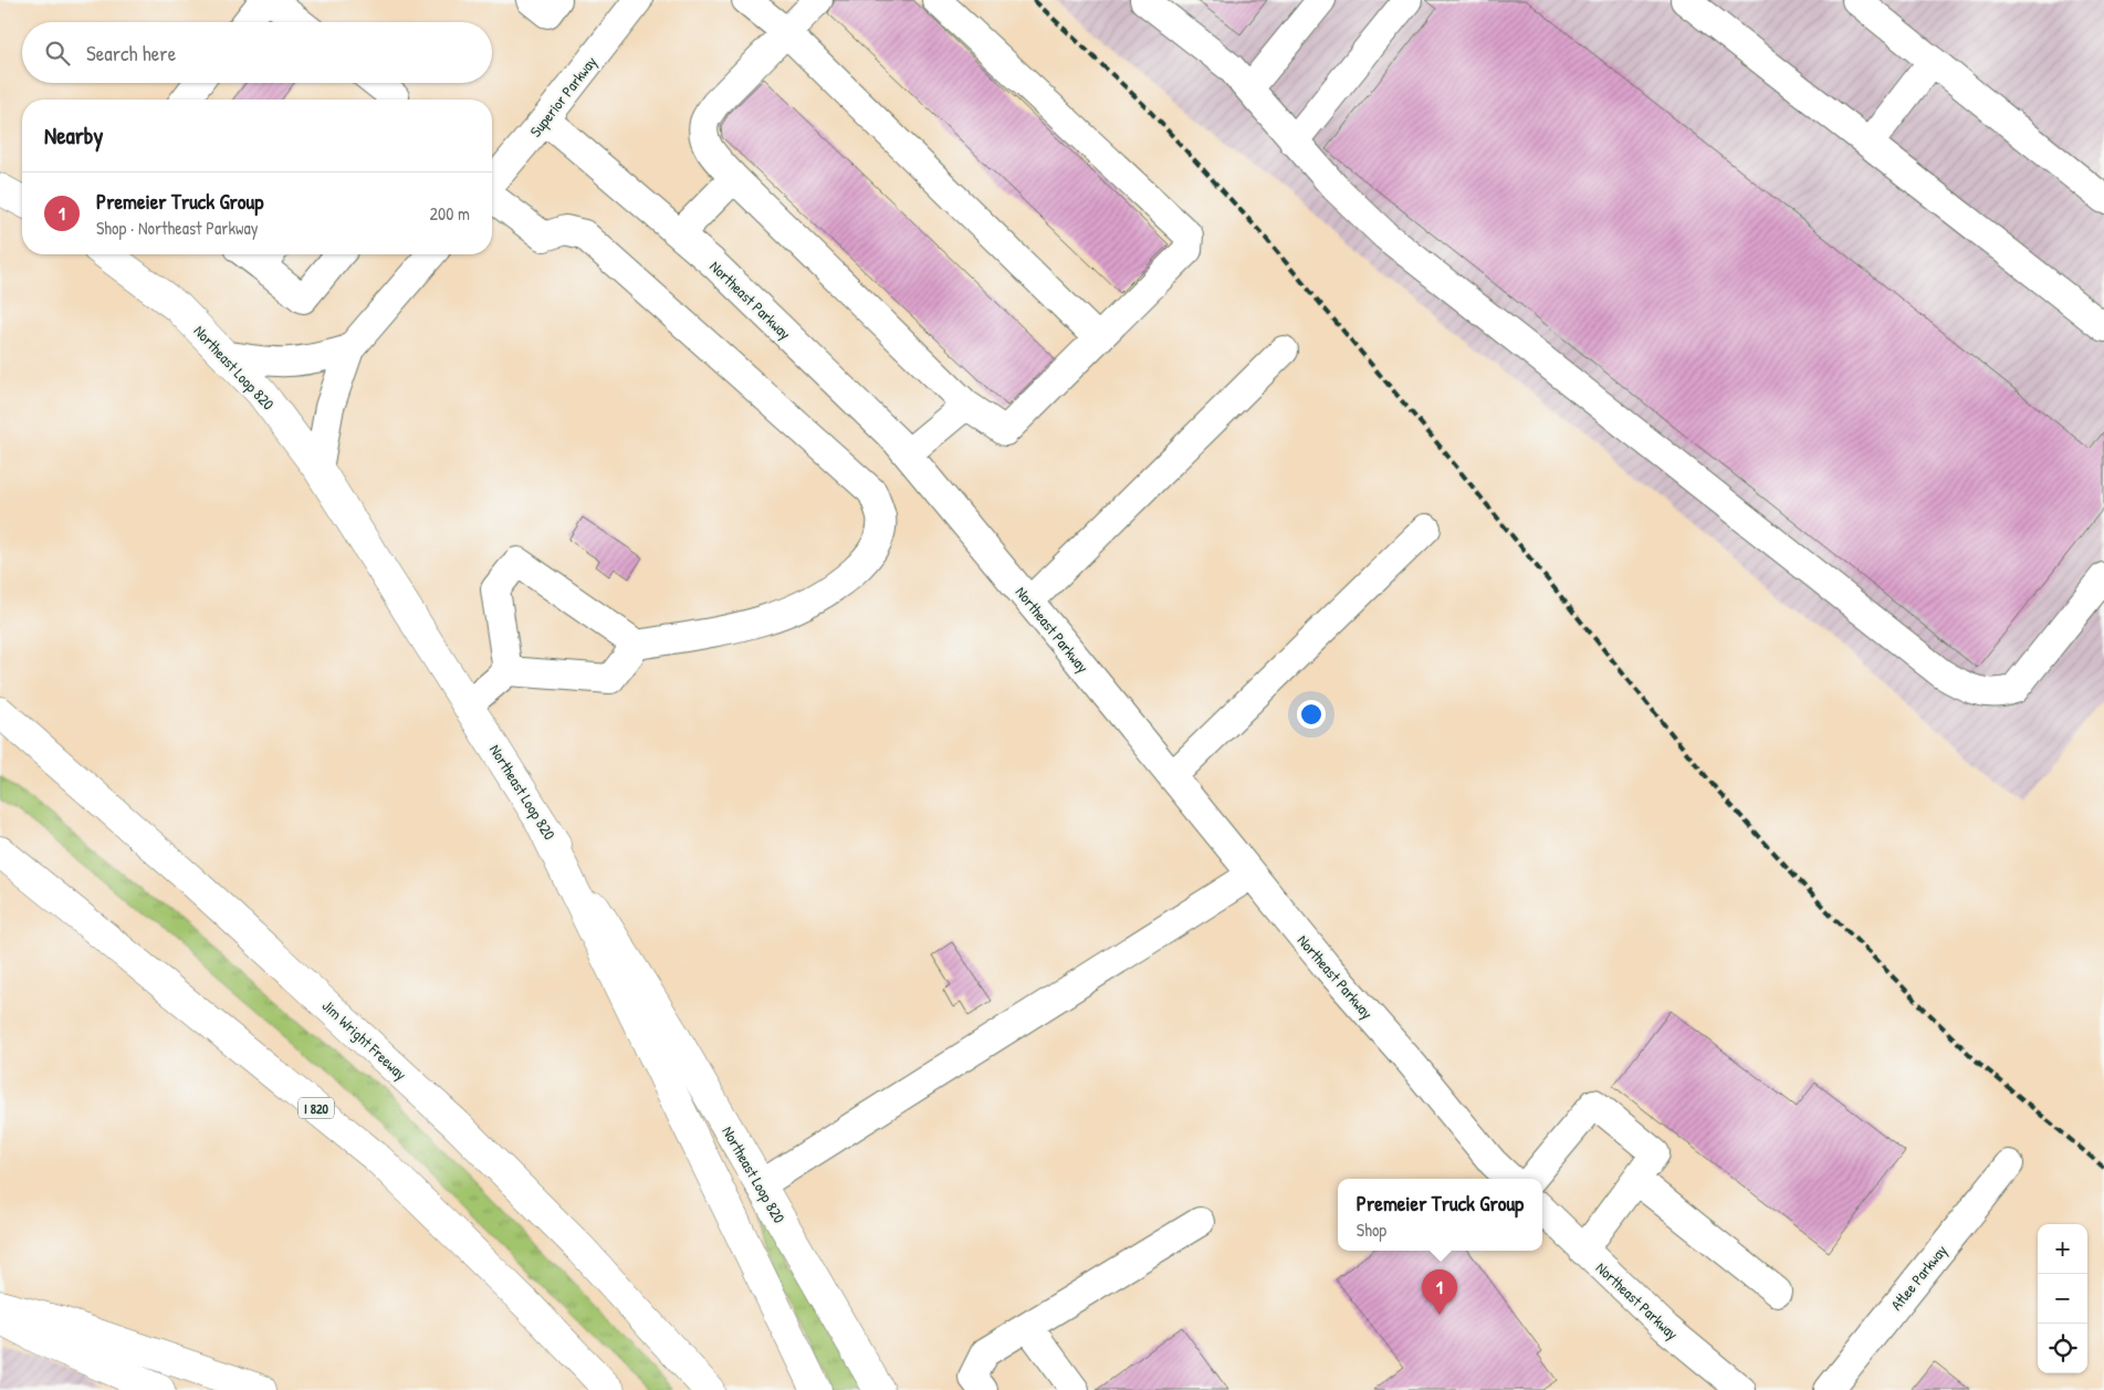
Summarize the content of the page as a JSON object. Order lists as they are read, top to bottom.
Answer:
{
  "streets": {
    "main road": ["Northeast Loop 820", "Jim Wright Freeway", "I 820"],
    "street": ["Superior Parkway", "Northeast Parkway", "Atlee Parkway"]
  },
  "crossings": [
    ["Superior Parkway", "Northeast Parkway"]
  ],
  "page": {
    "search": "Search here",
    "heading": "Nearby",
    "list": [
      {
        "mark": "1",
        "name": "Premeier Truck Group",
        "note": "Shop · Northeast Parkway",
        "value": "200 m"
      }
    ],
    "popup": ["Premeier Truck Group", "Shop"],
    "map_buttons": ["+", "−"],
    "pins": "1"
  }
}
